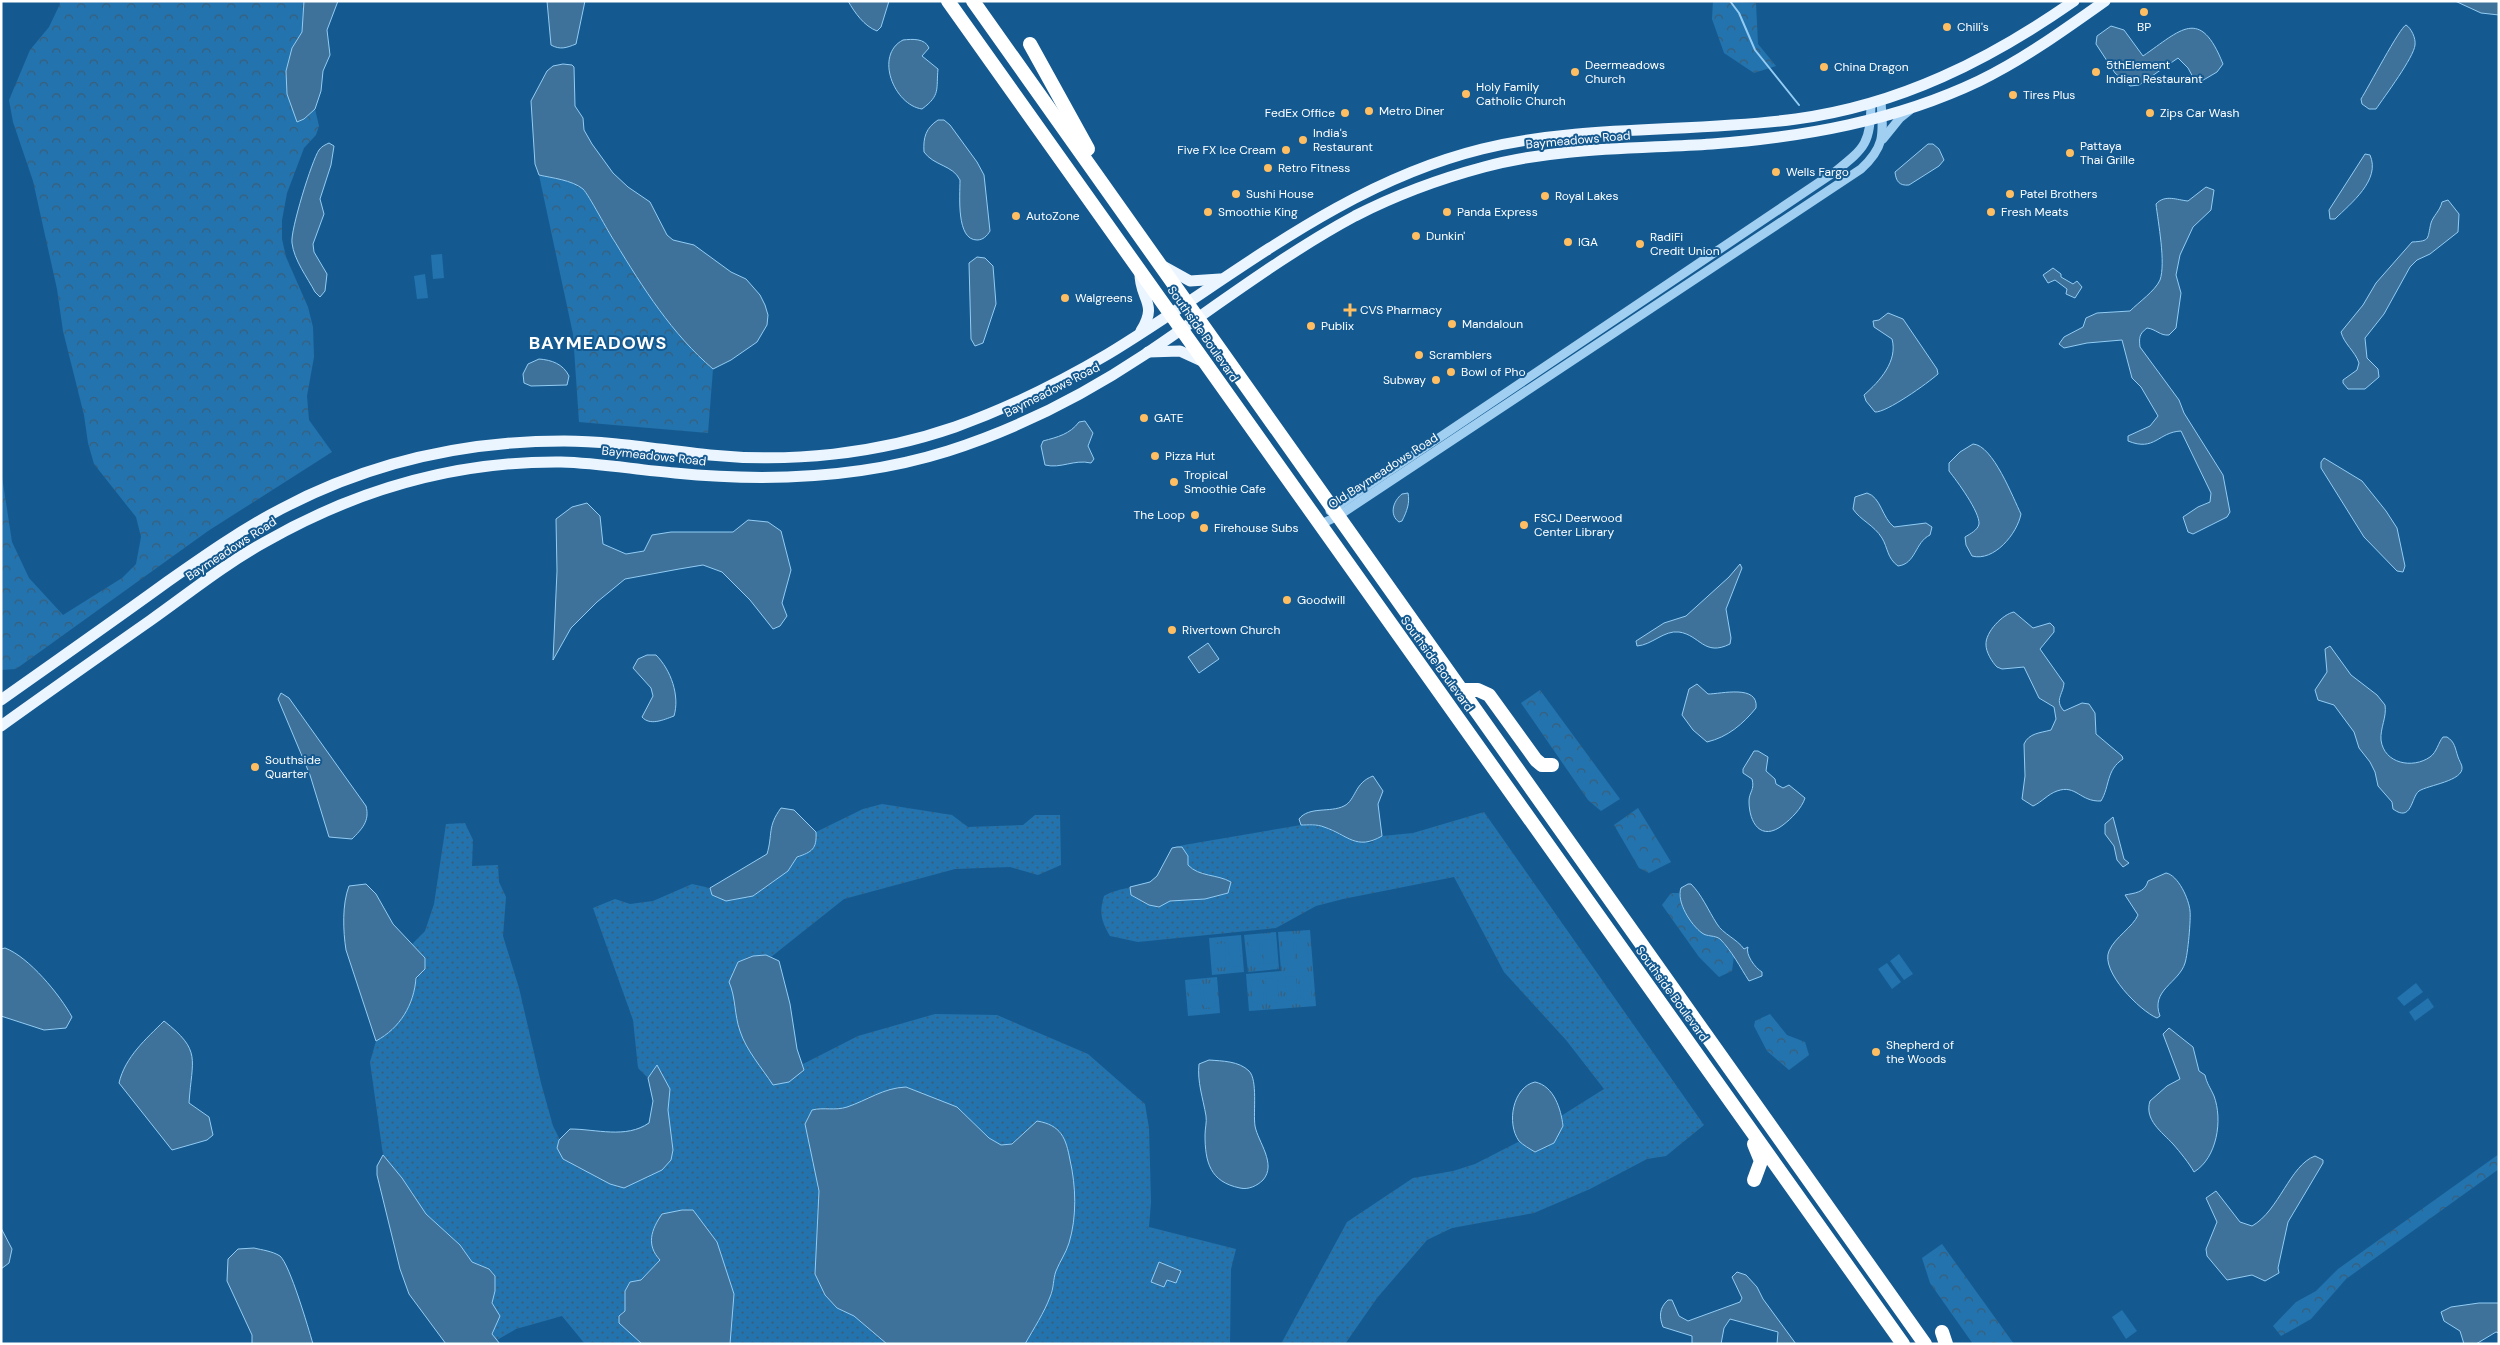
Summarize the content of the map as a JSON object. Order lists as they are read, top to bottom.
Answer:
{
  "streets": {
    "highway": ["Southside Boulevard"],
    "main road": ["Baymeadows Road"],
    "street": ["Old Baymeadows Road"]
  },
  "crossings": [
    ["Baymeadows Road", "Southside Boulevard"],
    ["Baymeadows Road", "Old Baymeadows Road"],
    ["Southside Boulevard", "Old Baymeadows Road"]
  ],
  "districts": ["BAYMEADOWS"],
  "places": {
    "other": [
      "BP",
      "Chili's",
      "China Dragon",
      "Deermeadows Church",
      "5thElement Indian Restaurant",
      "Holy Family Catholic Church",
      "Tires Plus",
      "Metro Diner",
      "FedEx Office",
      "Zips Car Wash",
      "India's Restaurant",
      "Five FX Ice Cream",
      "Pattaya Thai Grille",
      "Retro Fitness",
      "Wells Fargo",
      "Sushi House",
      "Patel Brothers",
      "Royal Lakes",
      "Smoothie King",
      "Panda Express",
      "Fresh Meats",
      "AutoZone",
      "Dunkin'",
      "IGA",
      "RadiFi Credit Union",
      "Walgreens",
      "Mandaloun",
      "Publix",
      "Scramblers",
      "Bowl of Pho",
      "Subway",
      "GATE",
      "Pizza Hut",
      "Tropical Smoothie Cafe",
      "The Loop",
      "FSCJ Deerwood Center Library",
      "Firehouse Subs",
      "Goodwill",
      "Rivertown Church",
      "Southside Quarter",
      "Shepherd of the Woods"
    ],
    "health": ["CVS Pharmacy"]
  }
}
